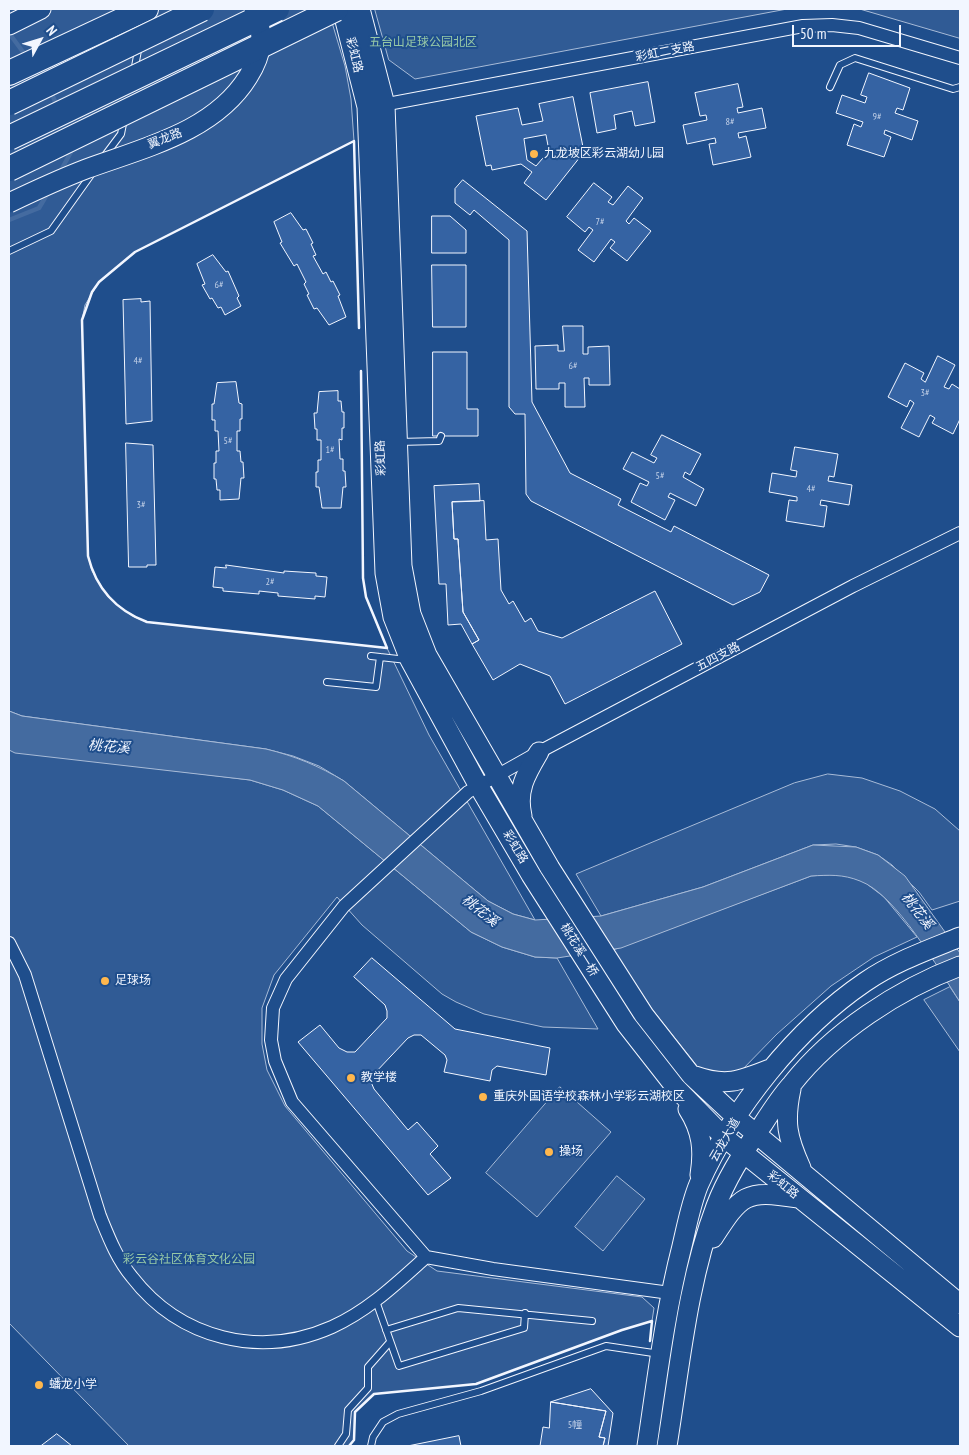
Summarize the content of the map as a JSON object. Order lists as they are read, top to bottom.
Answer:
{
  "streets": {
    "main road": [
      "彩虹路",
      "翼龙路",
      "桃花溪一桥",
      "云龙大道"
    ],
    "street": ["彩虹二支路", "五四支路"]
  },
  "crossings": [
    ["彩虹二支路", "彩虹路"],
    ["彩虹路", "五四支路"],
    ["彩虹路", "桃花溪一桥"],
    ["彩虹路", "云龙大道"]
  ],
  "water": ["桃花溪"],
  "parks": ["五台山足球公园北区", "彩云谷社区体育文化公园"],
  "places": [
    "九龙坡区彩云湖幼儿园",
    "足球场",
    "教学楼",
    "重庆外国语学校森林小学彩云湖校区",
    "操场",
    "蟠龙小学"
  ],
  "house_numbers": [
    "9#",
    "8#",
    "7#",
    "6#",
    "4#",
    "6#",
    "3#",
    "5#",
    "1#",
    "5#",
    "4#",
    "3#",
    "2#",
    "5幢"
  ],
  "scale_bar": "50 m",
  "north": "top right"
}
